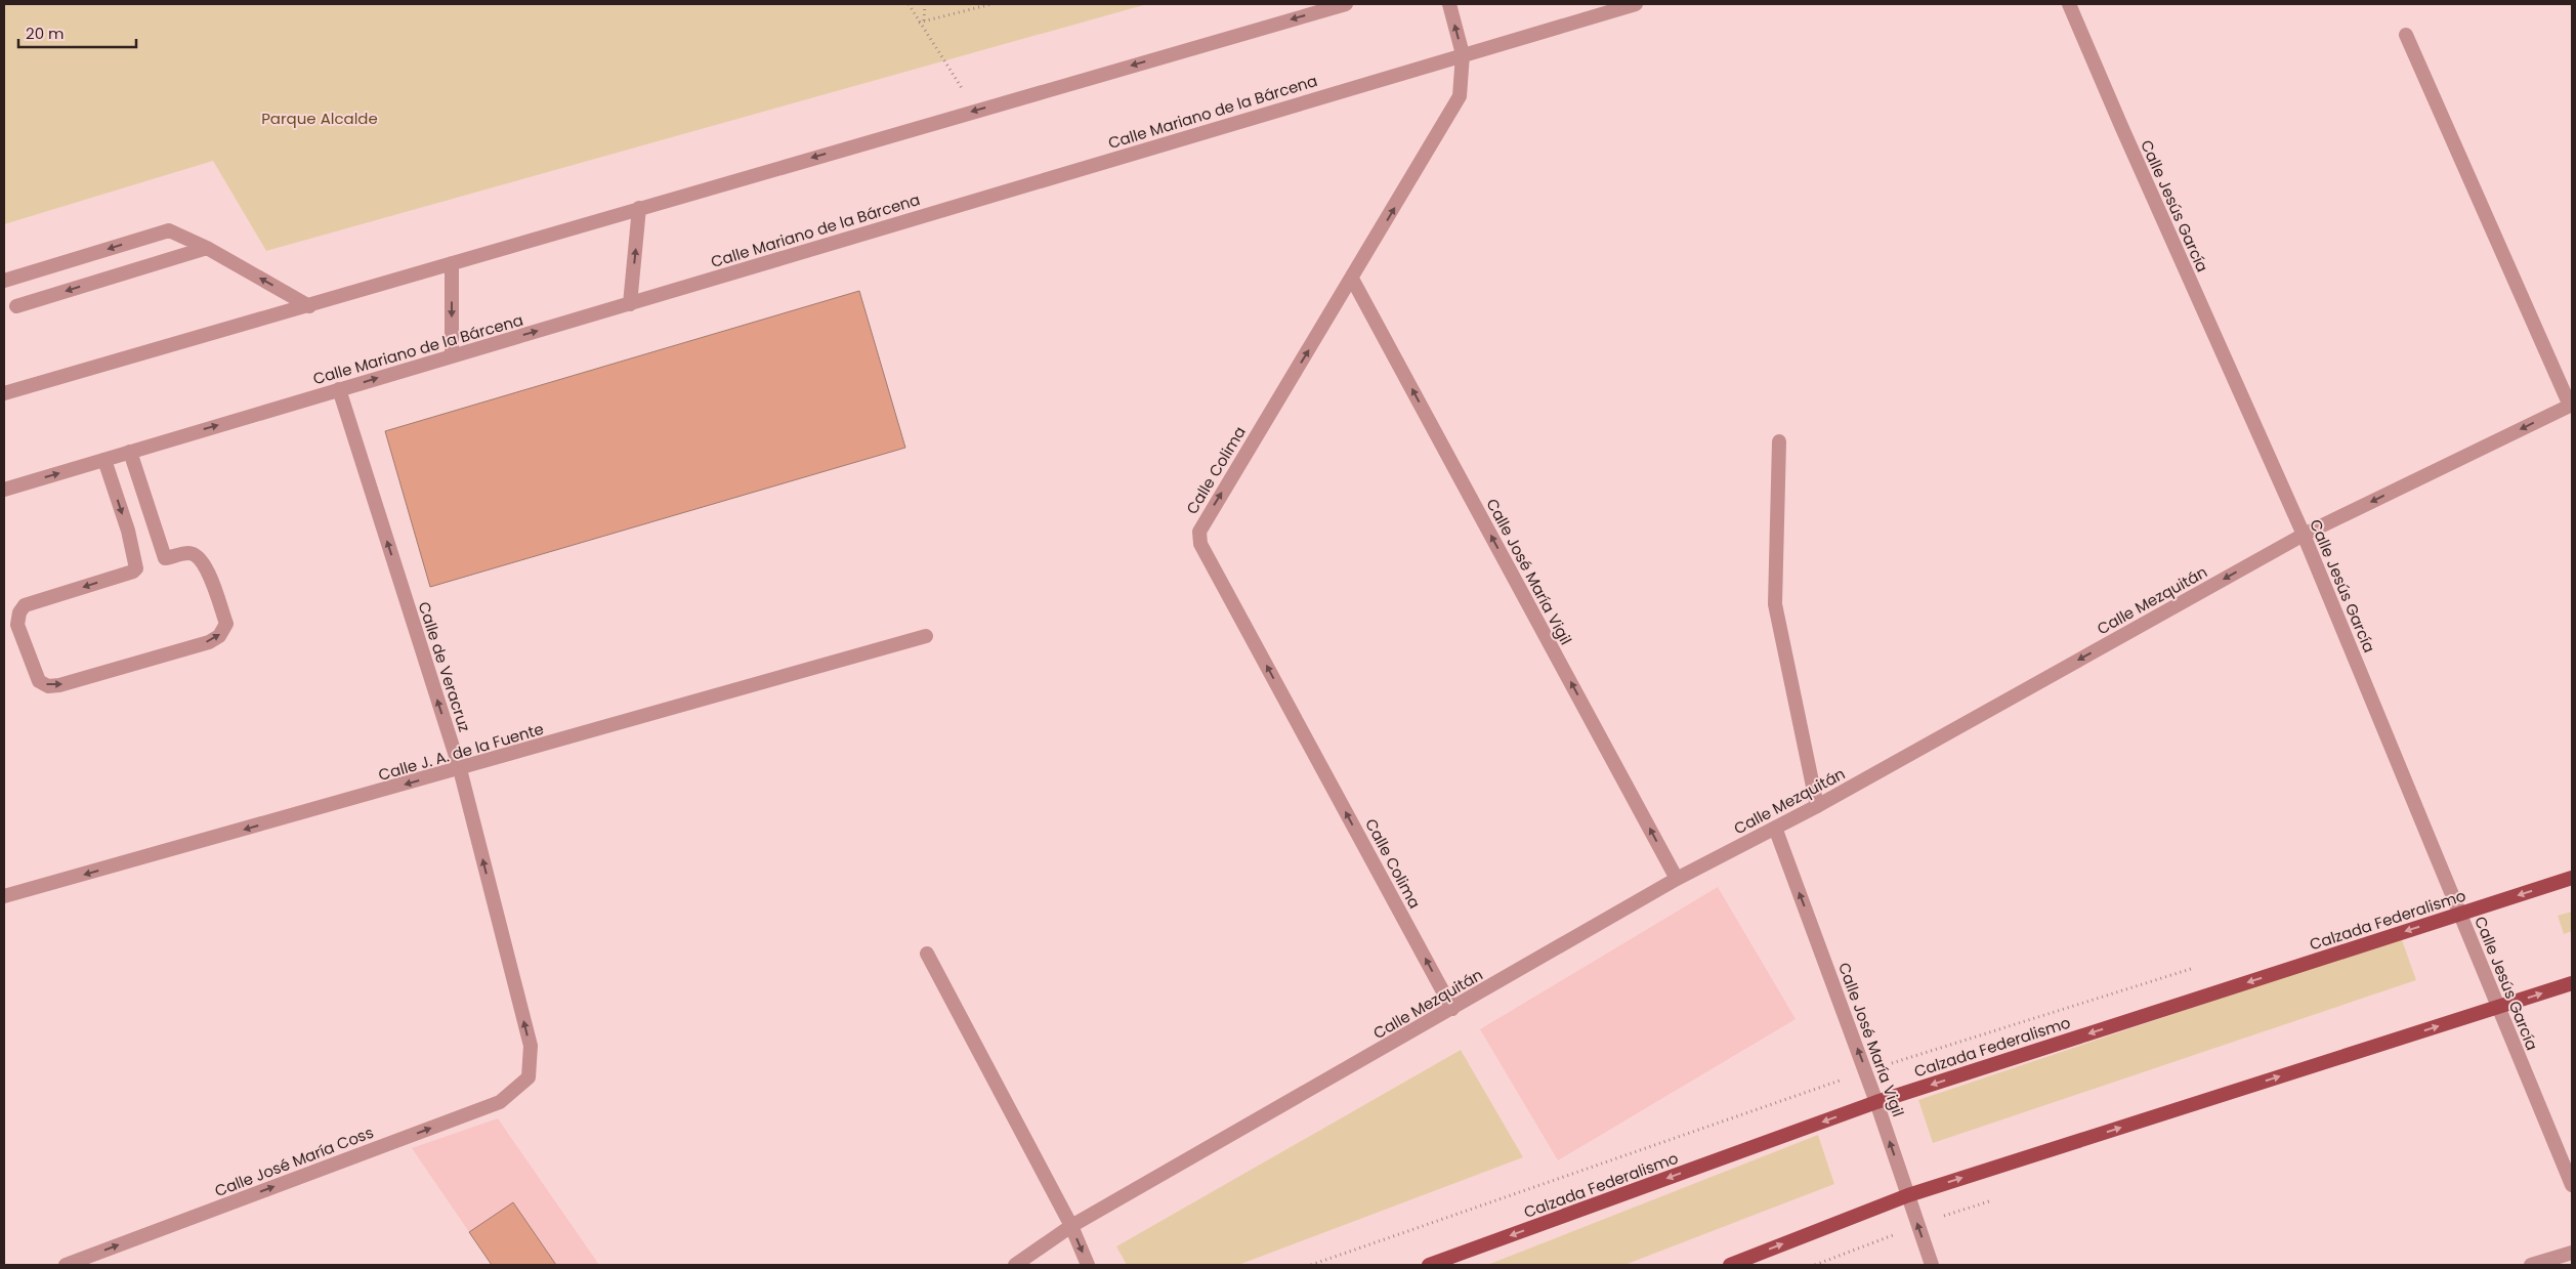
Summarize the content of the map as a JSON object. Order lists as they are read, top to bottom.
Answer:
{
  "streets": {
    "main road": ["Calzada Federalismo"],
    "street": [
      "Calle Mariano de la Bárcena",
      "Calle Jesús García",
      "Calle Colima",
      "Calle José María Vigil",
      "Calle Mezquitán",
      "Calle de Veracruz",
      "Calle J. A. de la Fuente",
      "Calle José María Coss"
    ]
  },
  "crossings": [
    ["Calle Mariano de la Bárcena", "Calle Colima"],
    ["Calle Mariano de la Bárcena", "Calle de Veracruz"],
    ["Calle Jesús García", "Calle Mezquitán"],
    ["Calle Jesús García", "Calzada Federalismo"],
    ["Calle Colima", "Calle José María Vigil"],
    ["Calle Colima", "Calle Mezquitán"],
    ["Calle José María Vigil", "Calle Mezquitán"],
    ["Calle José María Vigil", "Calzada Federalismo"],
    ["Calle de Veracruz", "Calle J. A. de la Fuente"],
    ["Calle de Veracruz", "Calle José María Coss"]
  ],
  "one_way": [
    "Calle Colima",
    "Calle José María Vigil",
    "Calle Mezquitán",
    "Calle de Veracruz",
    "Calle J. A. de la Fuente",
    "Calle José María Coss"
  ],
  "parks": ["Parque Alcalde"],
  "scale_bar": "20 m"
}
